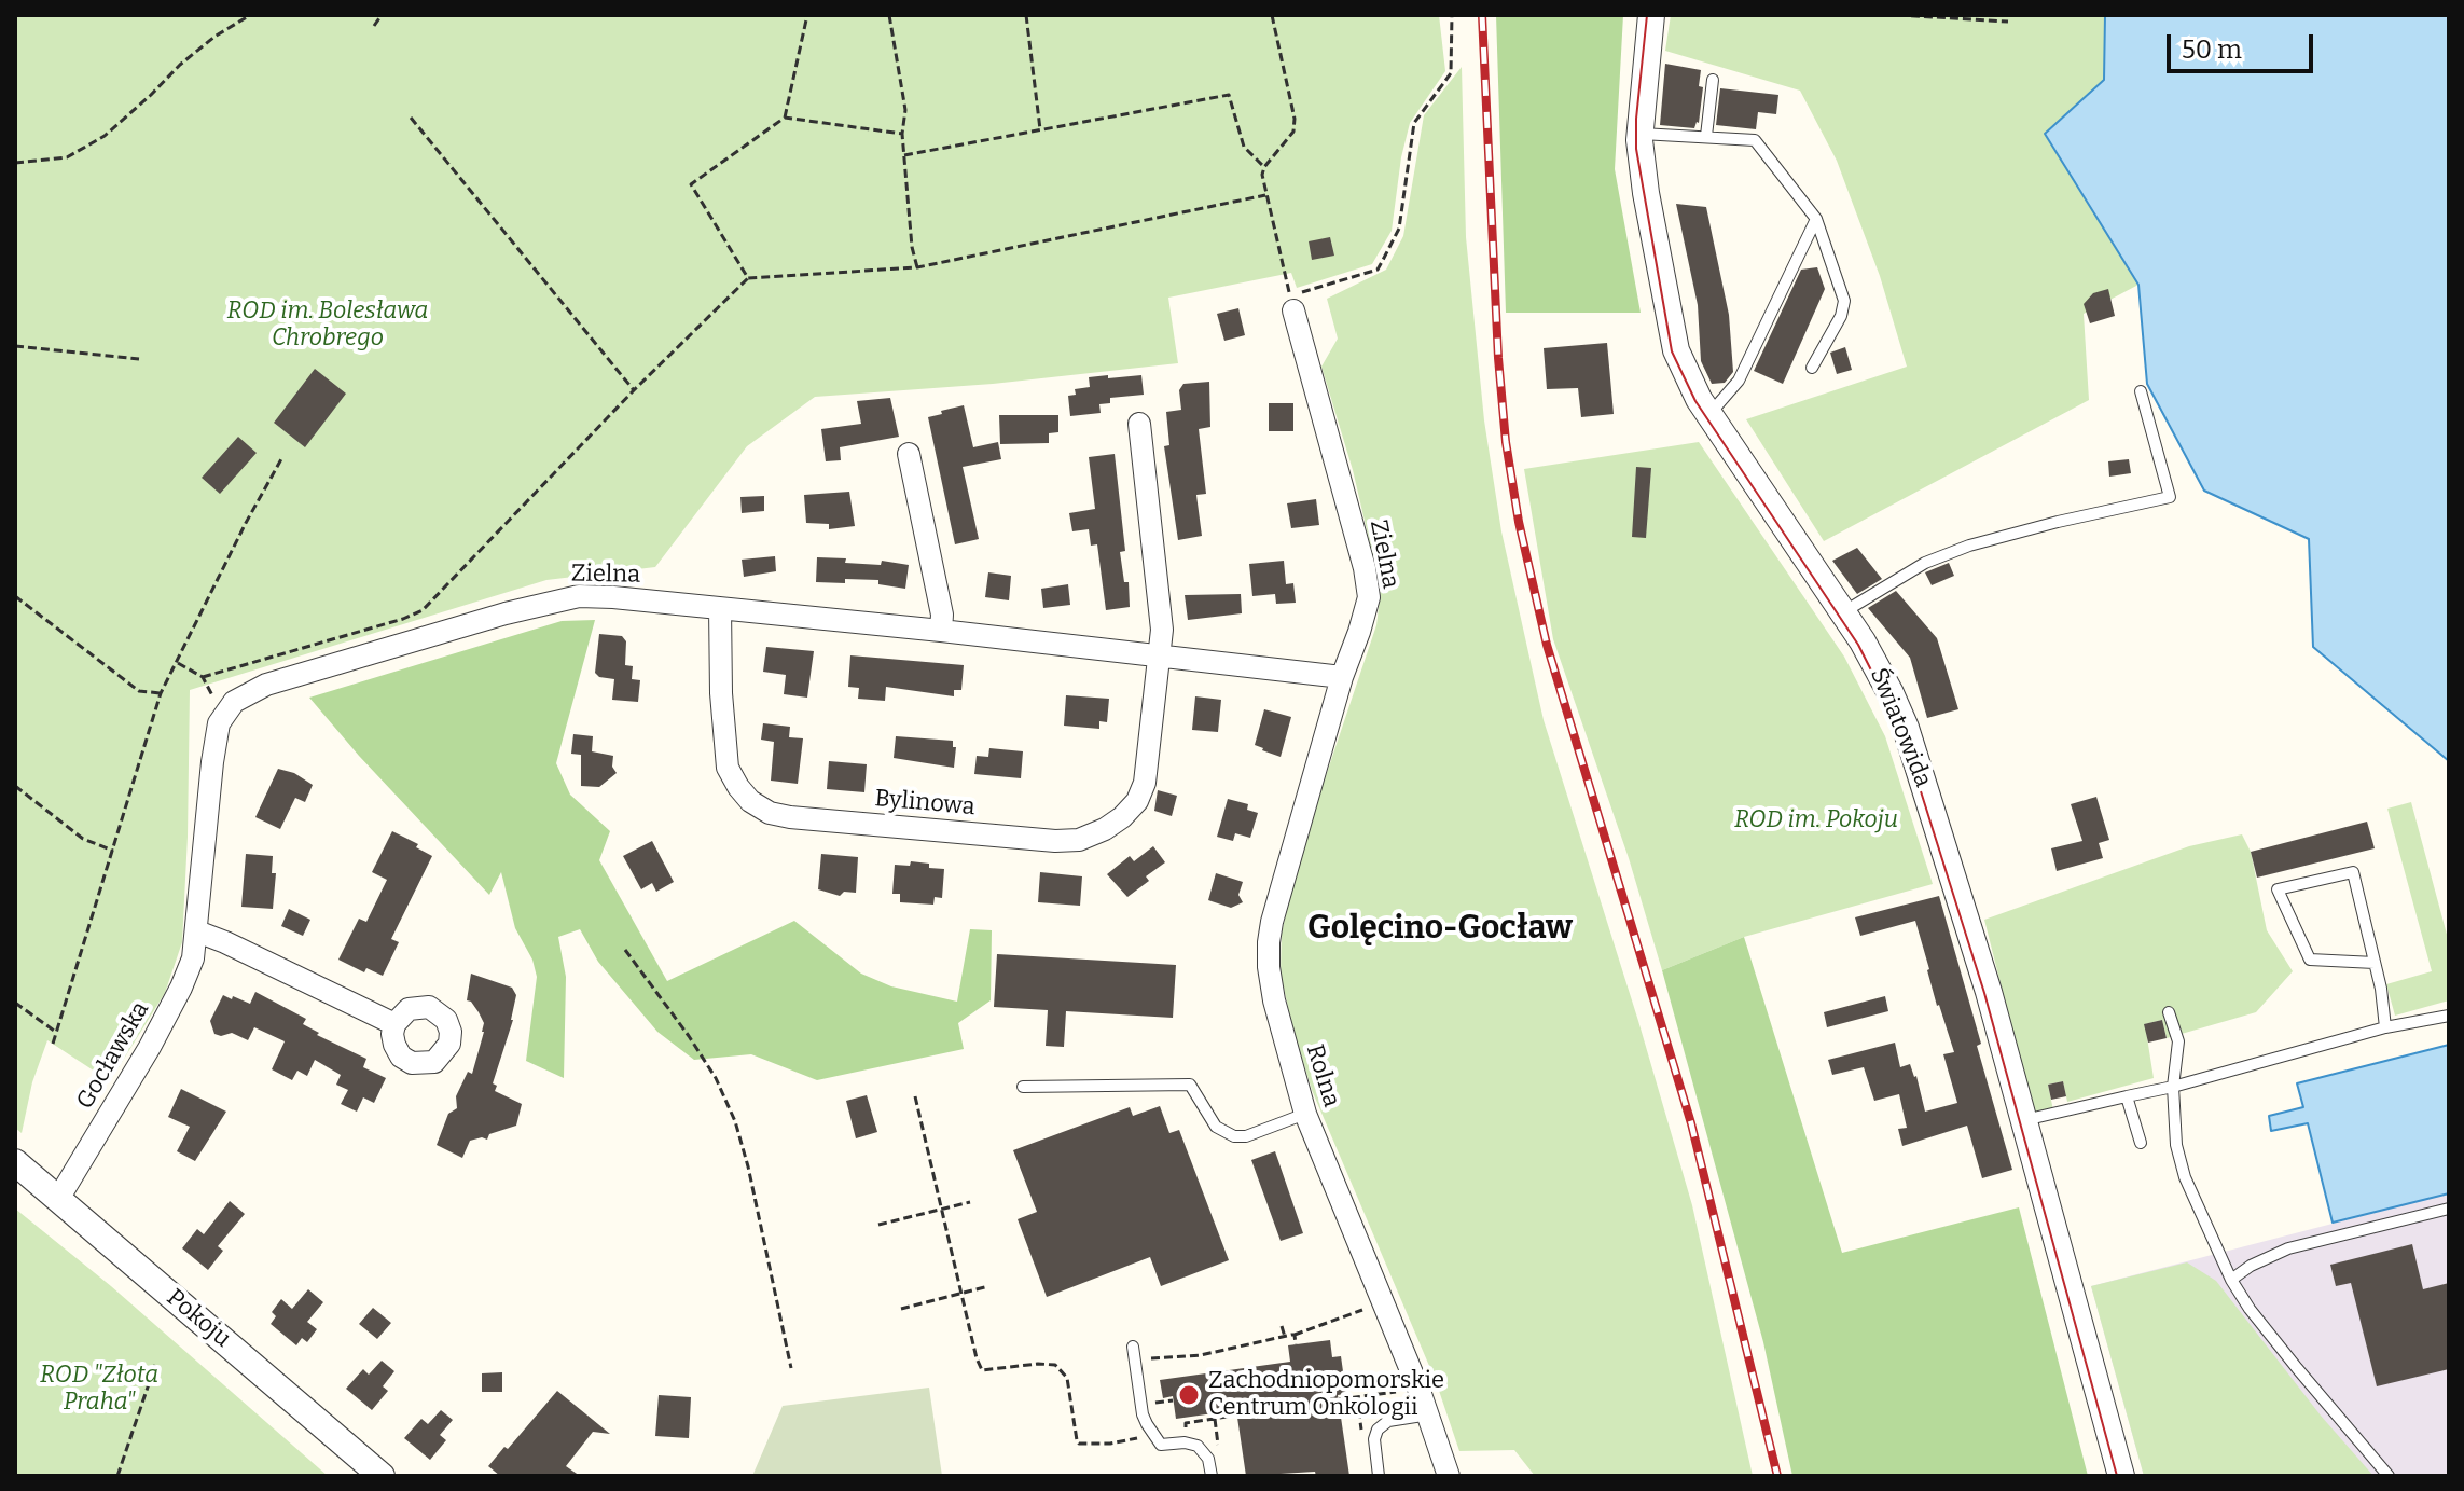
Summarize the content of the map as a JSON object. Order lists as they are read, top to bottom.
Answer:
{
  "streets": {
    "street": [
      "Zielna",
      "Światowida",
      "Bylinowa",
      "Gocławska",
      "Rolna",
      "Pokoju"
    ]
  },
  "crossings": [
    ["Zielna", "Bylinowa"],
    ["Zielna", "Gocławska"],
    ["Zielna", "Rolna"],
    ["Gocławska", "Pokoju"]
  ],
  "districts": ["Golęcino-Gocław"],
  "parks": ["ROD im. Bolesława Chrobrego", "ROD im. Pokoju", "ROD \"Złota Praha\""],
  "places": ["Zachodniopomorskie Centrum Onkologii"],
  "scale_bar": "50 m"
}
